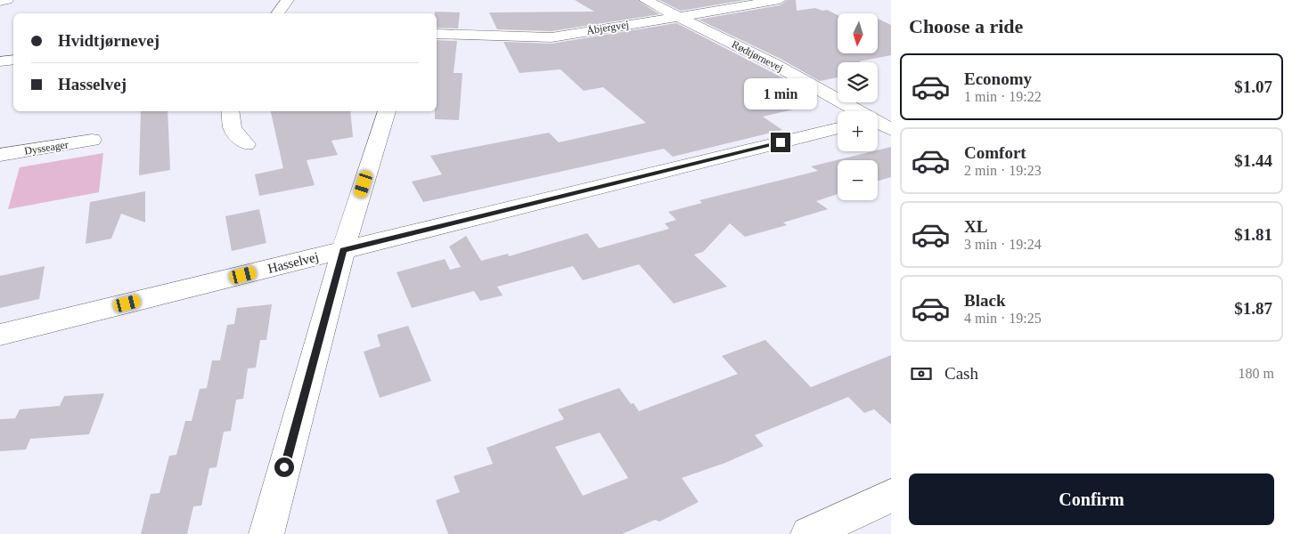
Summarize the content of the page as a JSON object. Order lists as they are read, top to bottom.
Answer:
{
  "streets": {
    "street": [
      "Åbjergvej",
      "Rødtjørnevej",
      "Dysseager",
      "Hasselvej"
    ]
  },
  "crossings": [
    ["Åbjergvej", "Rødtjørnevej"]
  ],
  "north": "bottom",
  "page": {
    "heading": "Choose a ride",
    "map_buttons": ["+", "−"],
    "banner": ["Hvidtjørnevej", "Hasselvej"],
    "list": [
      {
        "name": "Economy",
        "note": "1 min · 19:22",
        "value": "$1.07"
      },
      {
        "name": "Comfort",
        "note": "2 min · 19:23",
        "value": "$1.44"
      },
      {
        "name": "XL",
        "note": "3 min · 19:24",
        "value": "$1.81"
      },
      {
        "name": "Black",
        "note": "4 min · 19:25",
        "value": "$1.87"
      }
    ],
    "bubble": "1 min",
    "pay": ["Cash", "180 m"],
    "buttons": "Confirm"
  }
}
